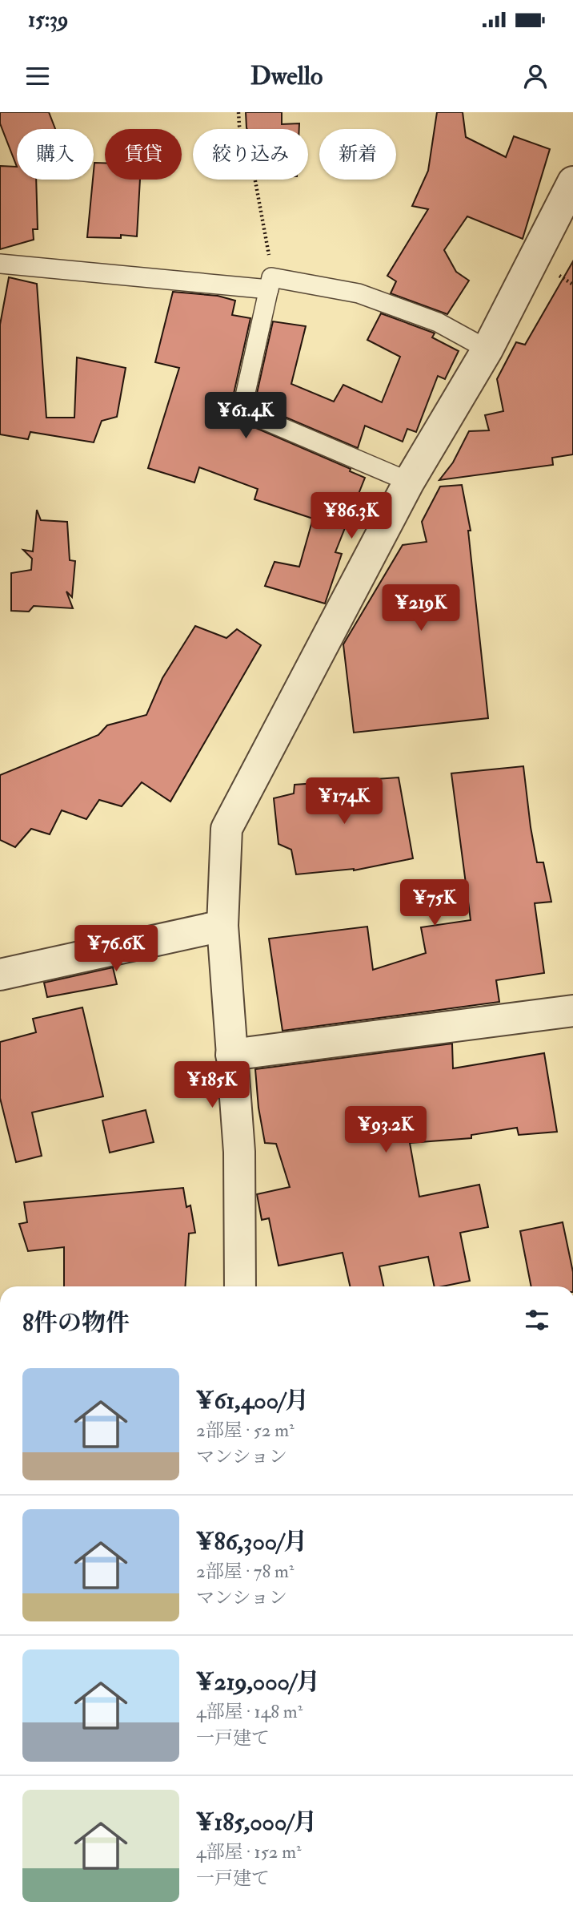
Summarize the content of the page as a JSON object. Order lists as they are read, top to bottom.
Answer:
{
  "page": {
    "status": "15:39",
    "header": "Dwello",
    "chip": [
      "購入",
      "賃貸",
      "絞り込み",
      "新着"
    ],
    "price": [
      "¥61.4K",
      "¥86.3K",
      "¥219K",
      "¥174K",
      "¥75K",
      "¥76.6K",
      "¥185K",
      "¥93.2K"
    ],
    "heading": "8件の物件",
    "list": [
      {
        "name": "¥61,400/月",
        "note": "2部屋 · 52 m² · マンション"
      },
      {
        "name": "¥86,300/月",
        "note": "2部屋 · 78 m² · マンション"
      },
      {
        "name": "¥219,000/月",
        "note": "4部屋 · 148 m² · 一戸建て"
      },
      {
        "name": "¥185,000/月",
        "note": "4部屋 · 152 m² · 一戸建て"
      }
    ]
  }
}
